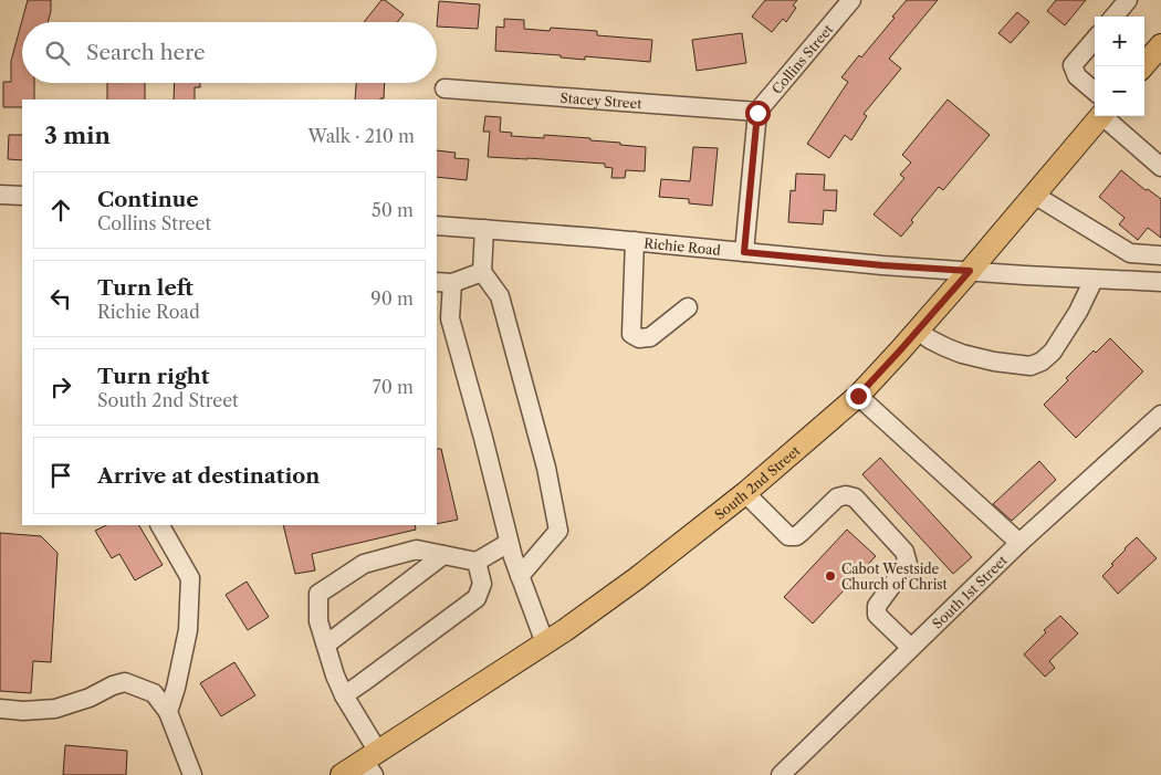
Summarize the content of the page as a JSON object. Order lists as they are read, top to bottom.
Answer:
{
  "streets": {
    "main road": ["South 2nd Street"],
    "street": [
      "Collins Street",
      "Stacey Street",
      "Richie Road",
      "South 1st Street"
    ]
  },
  "crossings": [
    ["Collins Street", "Stacey Street"],
    ["Richie Road", "South 2nd Street"]
  ],
  "places": ["Cabot Westside Church of Christ"],
  "page": {
    "map_buttons": ["+", "−"],
    "search": "Search here",
    "heading": ["3 min", "Walk · 210 m"],
    "list": [
      ["Continue", "Collins Street", "50 m"],
      ["Turn left", "Richie Road", "90 m"],
      ["Turn right", "South 2nd Street", "70 m"],
      "Arrive at destination"
    ]
  }
}
